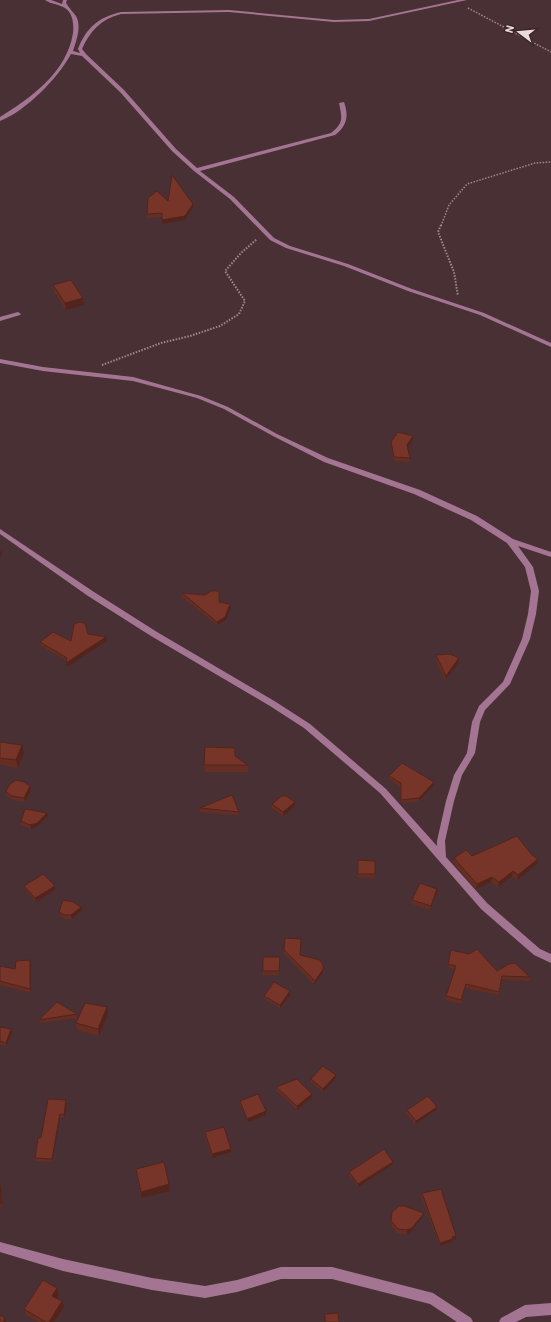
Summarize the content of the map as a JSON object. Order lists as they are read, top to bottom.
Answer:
{
  "north": "left"
}
